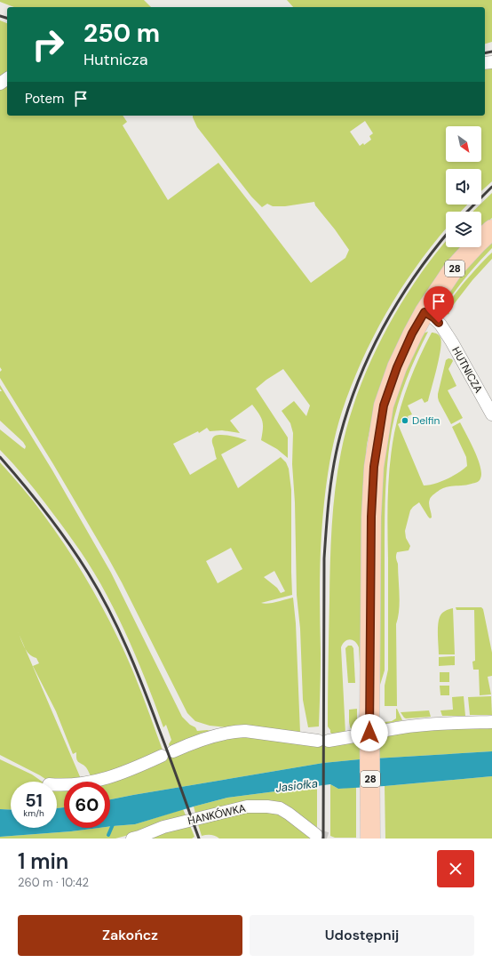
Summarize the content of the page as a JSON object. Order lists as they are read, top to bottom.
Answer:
{
  "streets": {
    "main road": ["28"],
    "street": ["HUTNICZA", "HANKÓWKA"]
  },
  "crossings": [
    ["28", "HUTNICZA"]
  ],
  "water": ["Jasiołka"],
  "places": ["Delfin"],
  "north": "bottom right",
  "page": {
    "turn": ["250 m", "Hutnicza"],
    "then": "Potem",
    "speed": "51 km/h",
    "limit": "60",
    "heading": ["1 min", "260 m · 10:42"],
    "buttons": ["Zakończ", "Udostępnij"]
  }
}
